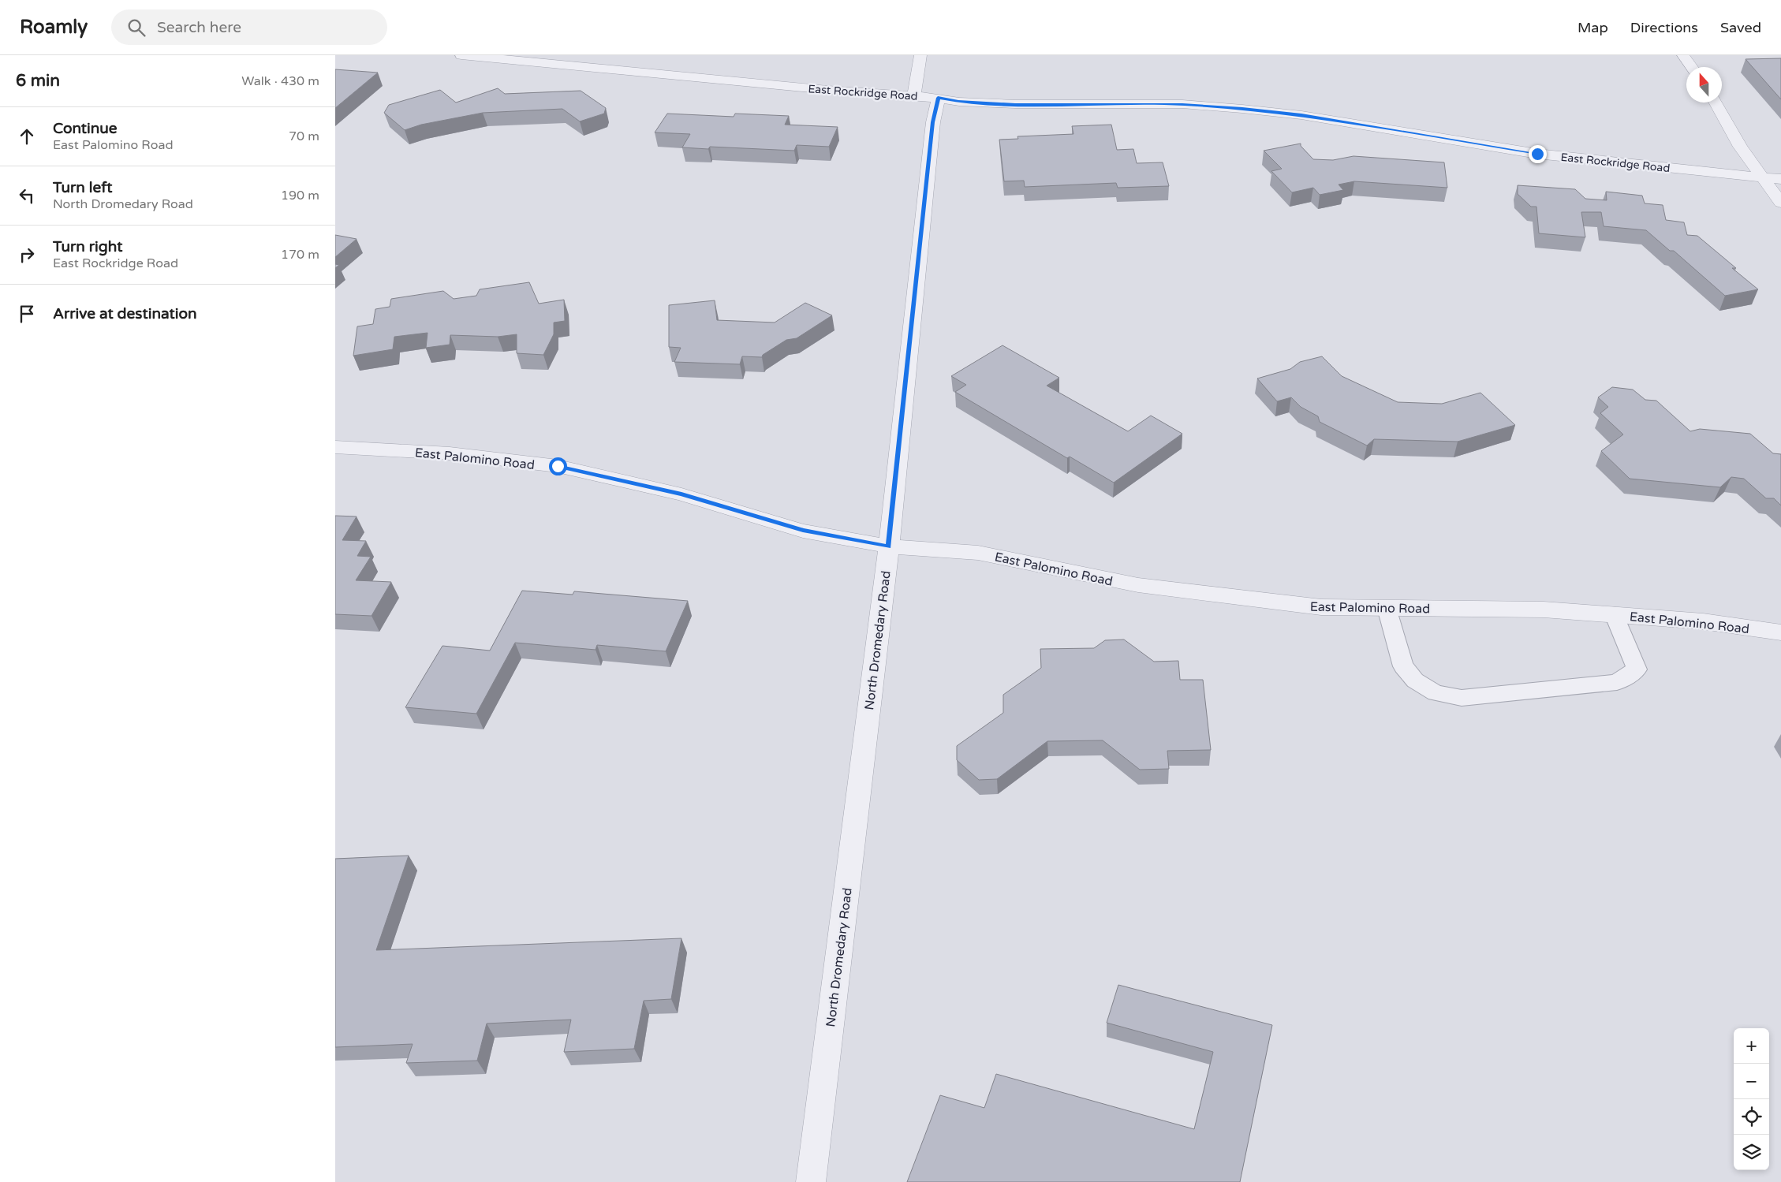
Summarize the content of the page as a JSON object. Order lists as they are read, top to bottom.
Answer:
{
  "streets": {
    "street": ["East Rockridge Road", "East Palomino Road", "North Dromedary Road"]
  },
  "crossings": [
    ["East Rockridge Road", "North Dromedary Road"],
    ["East Palomino Road", "North Dromedary Road"]
  ],
  "north": "top",
  "page": {
    "header": "Roamly",
    "search": "Search here",
    "nav": ["Map", "Directions", "Saved"],
    "heading": ["6 min", "Walk · 430 m"],
    "list": [
      ["Continue", "East Palomino Road", "70 m"],
      ["Turn left", "North Dromedary Road", "190 m"],
      ["Turn right", "East Rockridge Road", "170 m"],
      "Arrive at destination"
    ],
    "map_buttons": ["+", "−"]
  }
}
